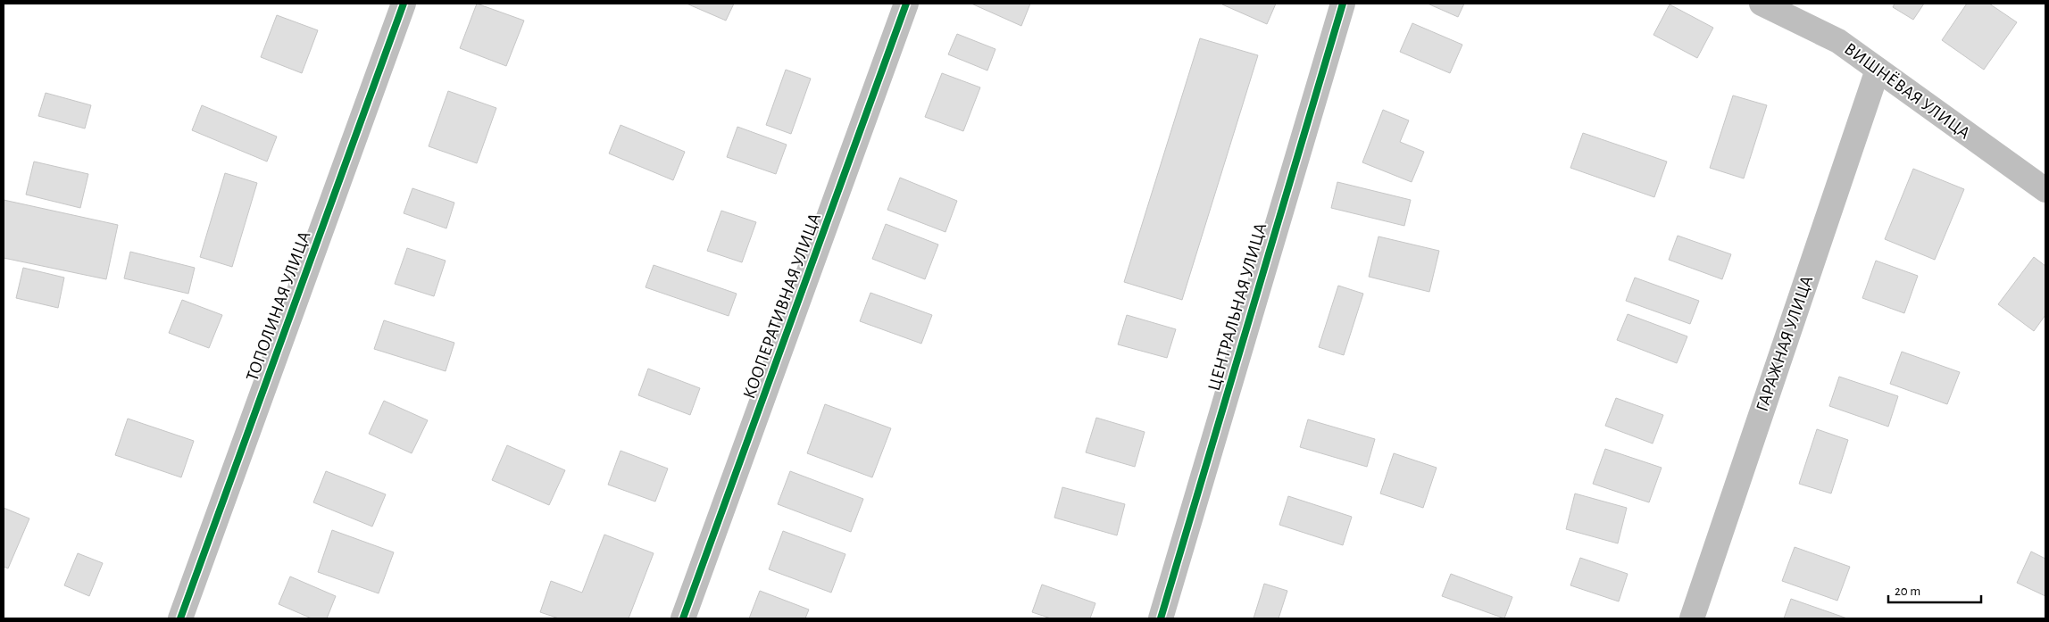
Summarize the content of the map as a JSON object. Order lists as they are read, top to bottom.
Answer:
{
  "streets": {
    "street": [
      "ВИШНЁВАЯ УЛИЦА",
      "ТОПОЛИНАЯ УЛИЦА",
      "КООПЕРАТИВНАЯ УЛИЦА",
      "ЦЕНТРАЛЬНАЯ УЛИЦА",
      "ГАРАЖНАЯ УЛИЦА"
    ]
  },
  "crossings": [
    ["ВИШНЁВАЯ УЛИЦА", "ГАРАЖНАЯ УЛИЦА"]
  ],
  "scale_bar": "20 m"
}
